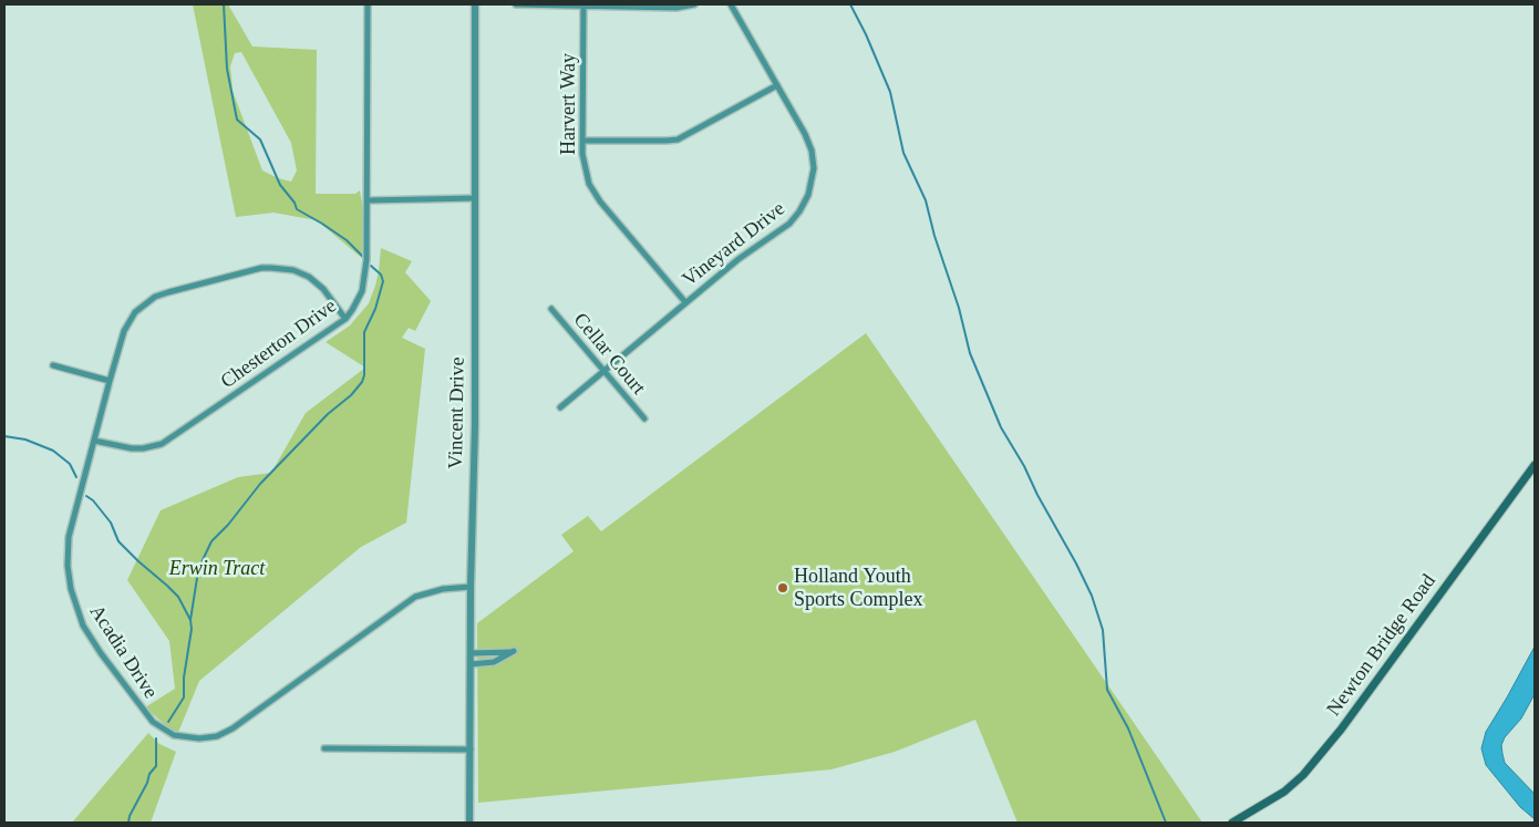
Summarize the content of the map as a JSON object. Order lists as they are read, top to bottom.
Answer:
{
  "streets": {
    "main road": ["Newton Bridge Road"],
    "street": [
      "Harvert Way",
      "Vineyard Drive",
      "Chesterton Drive",
      "Cellar Court",
      "Vincent Drive",
      "Acadia Drive"
    ]
  },
  "crossings": [
    ["Harvert Way", "Vineyard Drive"],
    ["Vineyard Drive", "Cellar Court"],
    ["Chesterton Drive", "Acadia Drive"],
    ["Vincent Drive", "Acadia Drive"]
  ],
  "parks": ["Erwin Tract"],
  "places": ["Holland Youth Sports Complex"]
}
